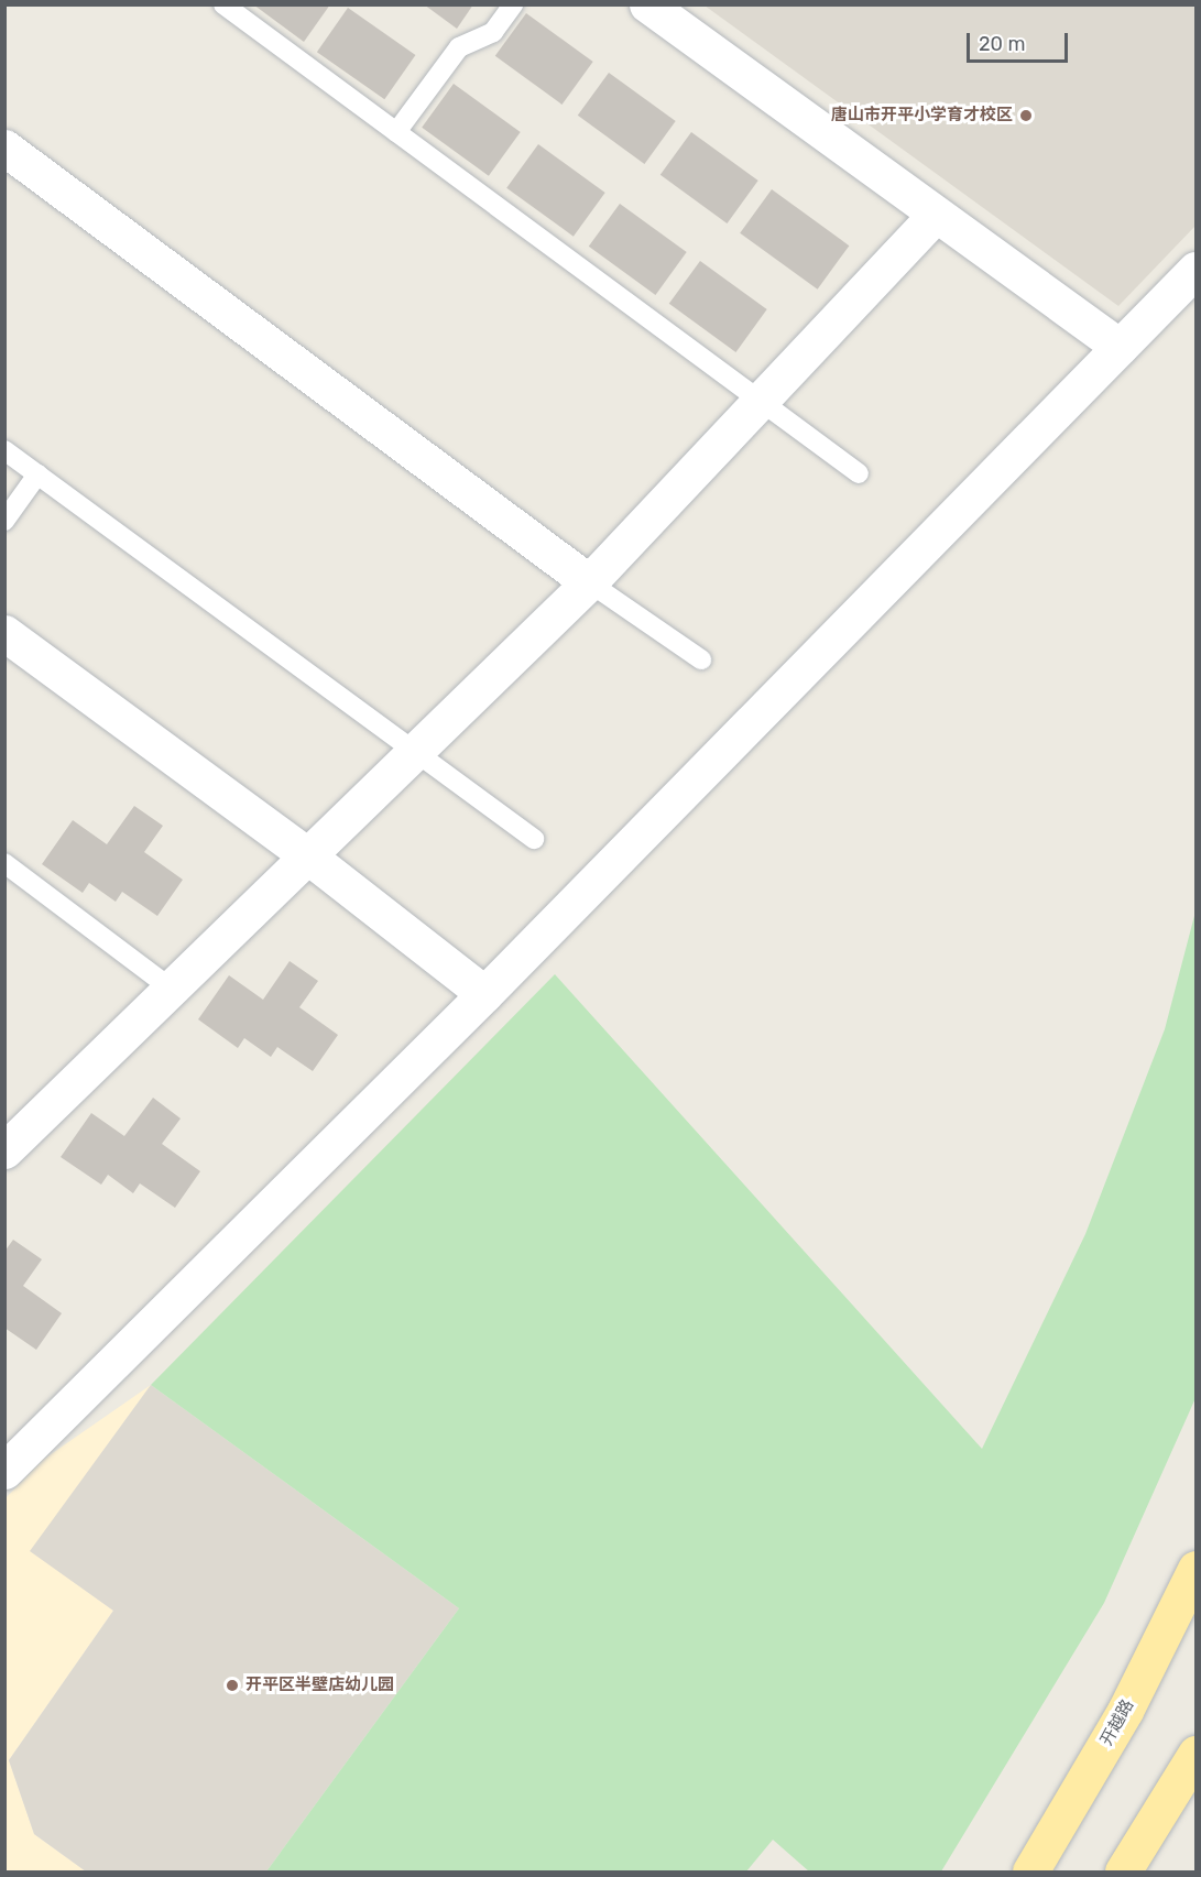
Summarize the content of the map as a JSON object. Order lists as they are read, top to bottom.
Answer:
{
  "streets": {
    "main road": ["开越路"]
  },
  "places": ["唐山市开平小学育才校区", "开平区半壁店幼儿园"],
  "scale_bar": "20 m"
}
